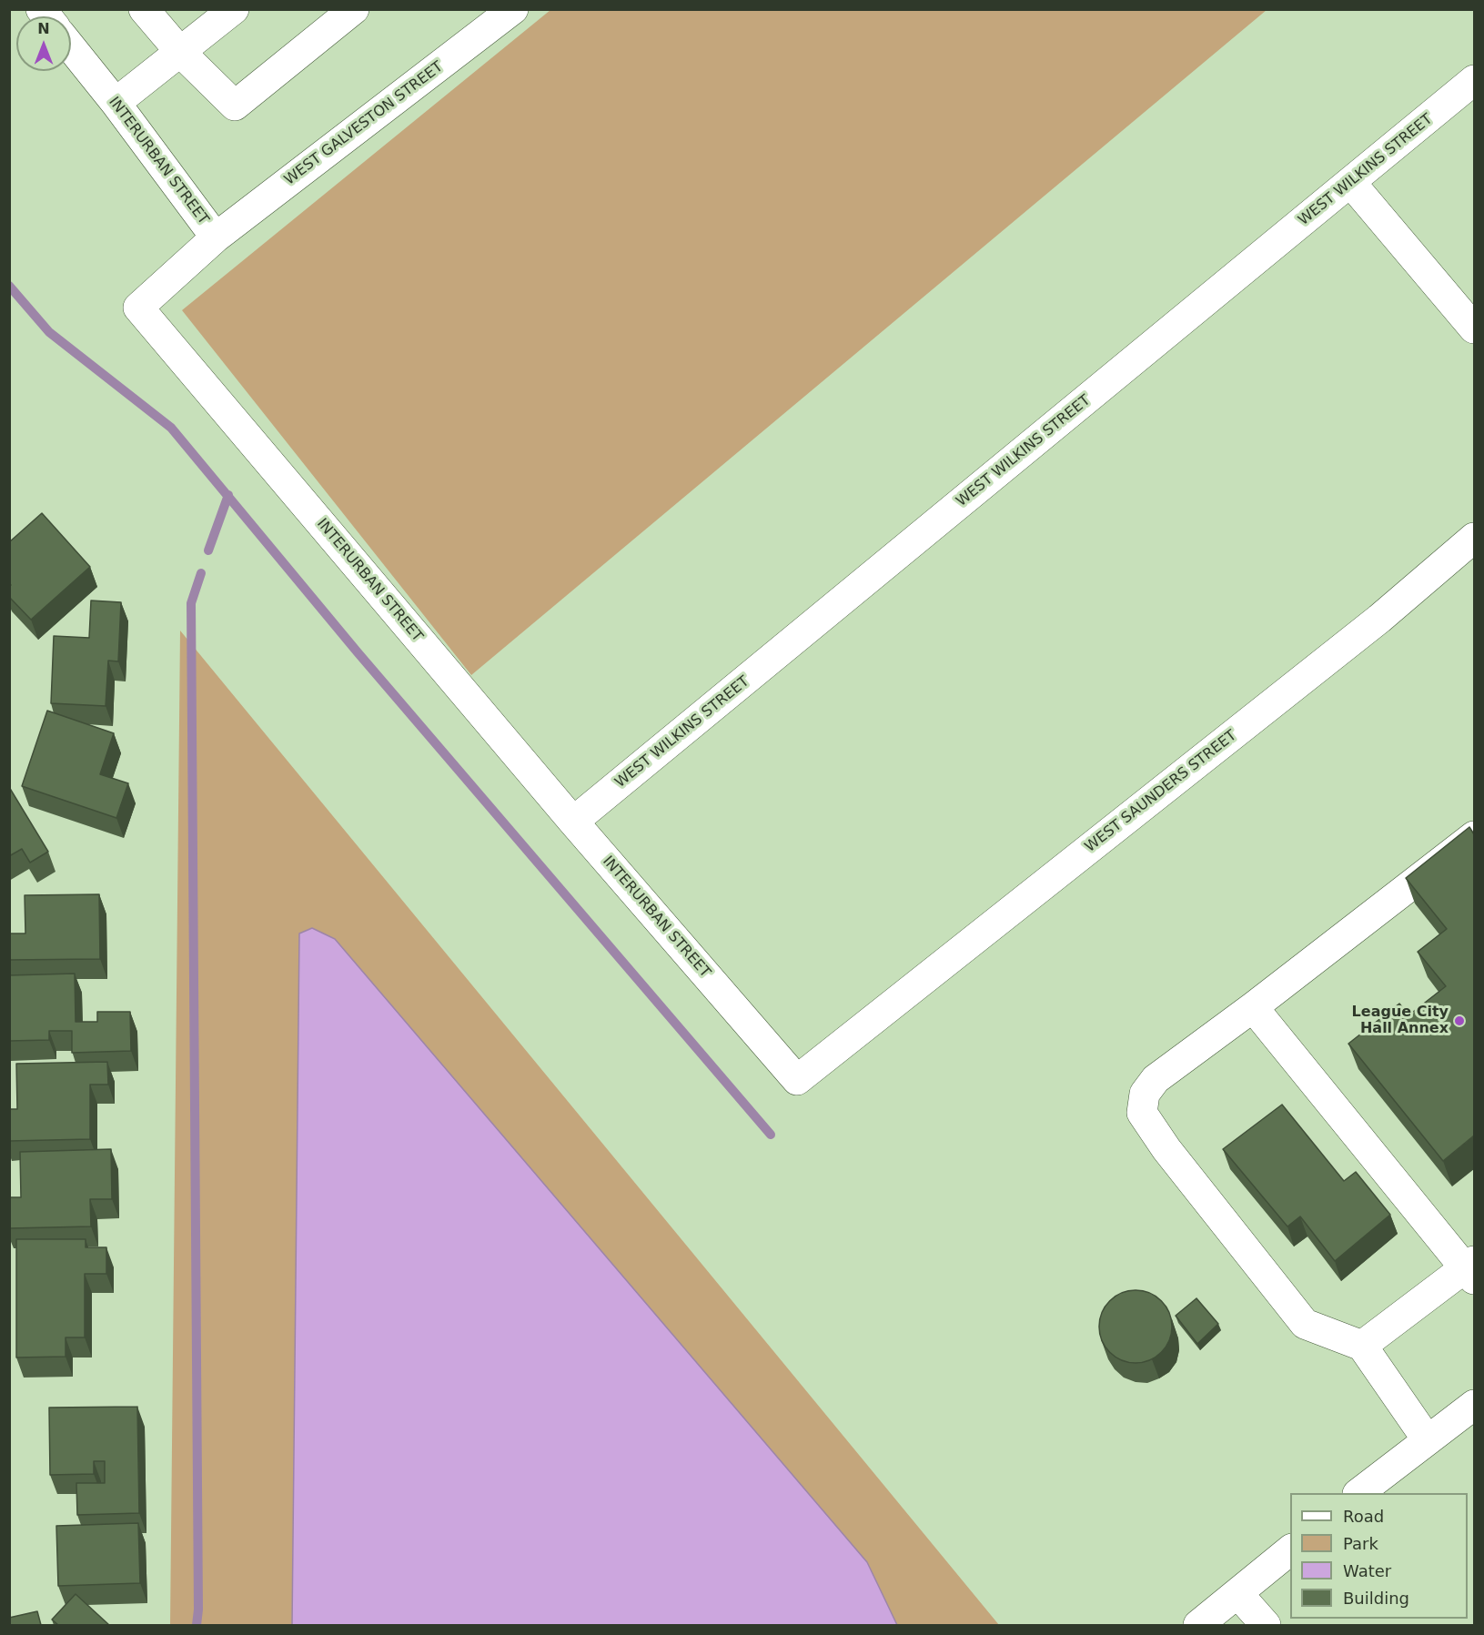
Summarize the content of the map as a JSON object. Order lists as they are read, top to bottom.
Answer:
{
  "streets": {
    "street": [
      "WEST GALVESTON STREET",
      "INTERURBAN STREET",
      "WEST WILKINS STREET",
      "WEST SAUNDERS STREET"
    ]
  },
  "crossings": [
    ["WEST GALVESTON STREET", "INTERURBAN STREET"],
    ["INTERURBAN STREET", "WEST WILKINS STREET"],
    ["INTERURBAN STREET", "WEST SAUNDERS STREET"]
  ],
  "places": ["League City Hall Annex"],
  "legend": [
    "Road",
    "Park",
    "Water",
    "Building"
  ],
  "north": "top"
}
